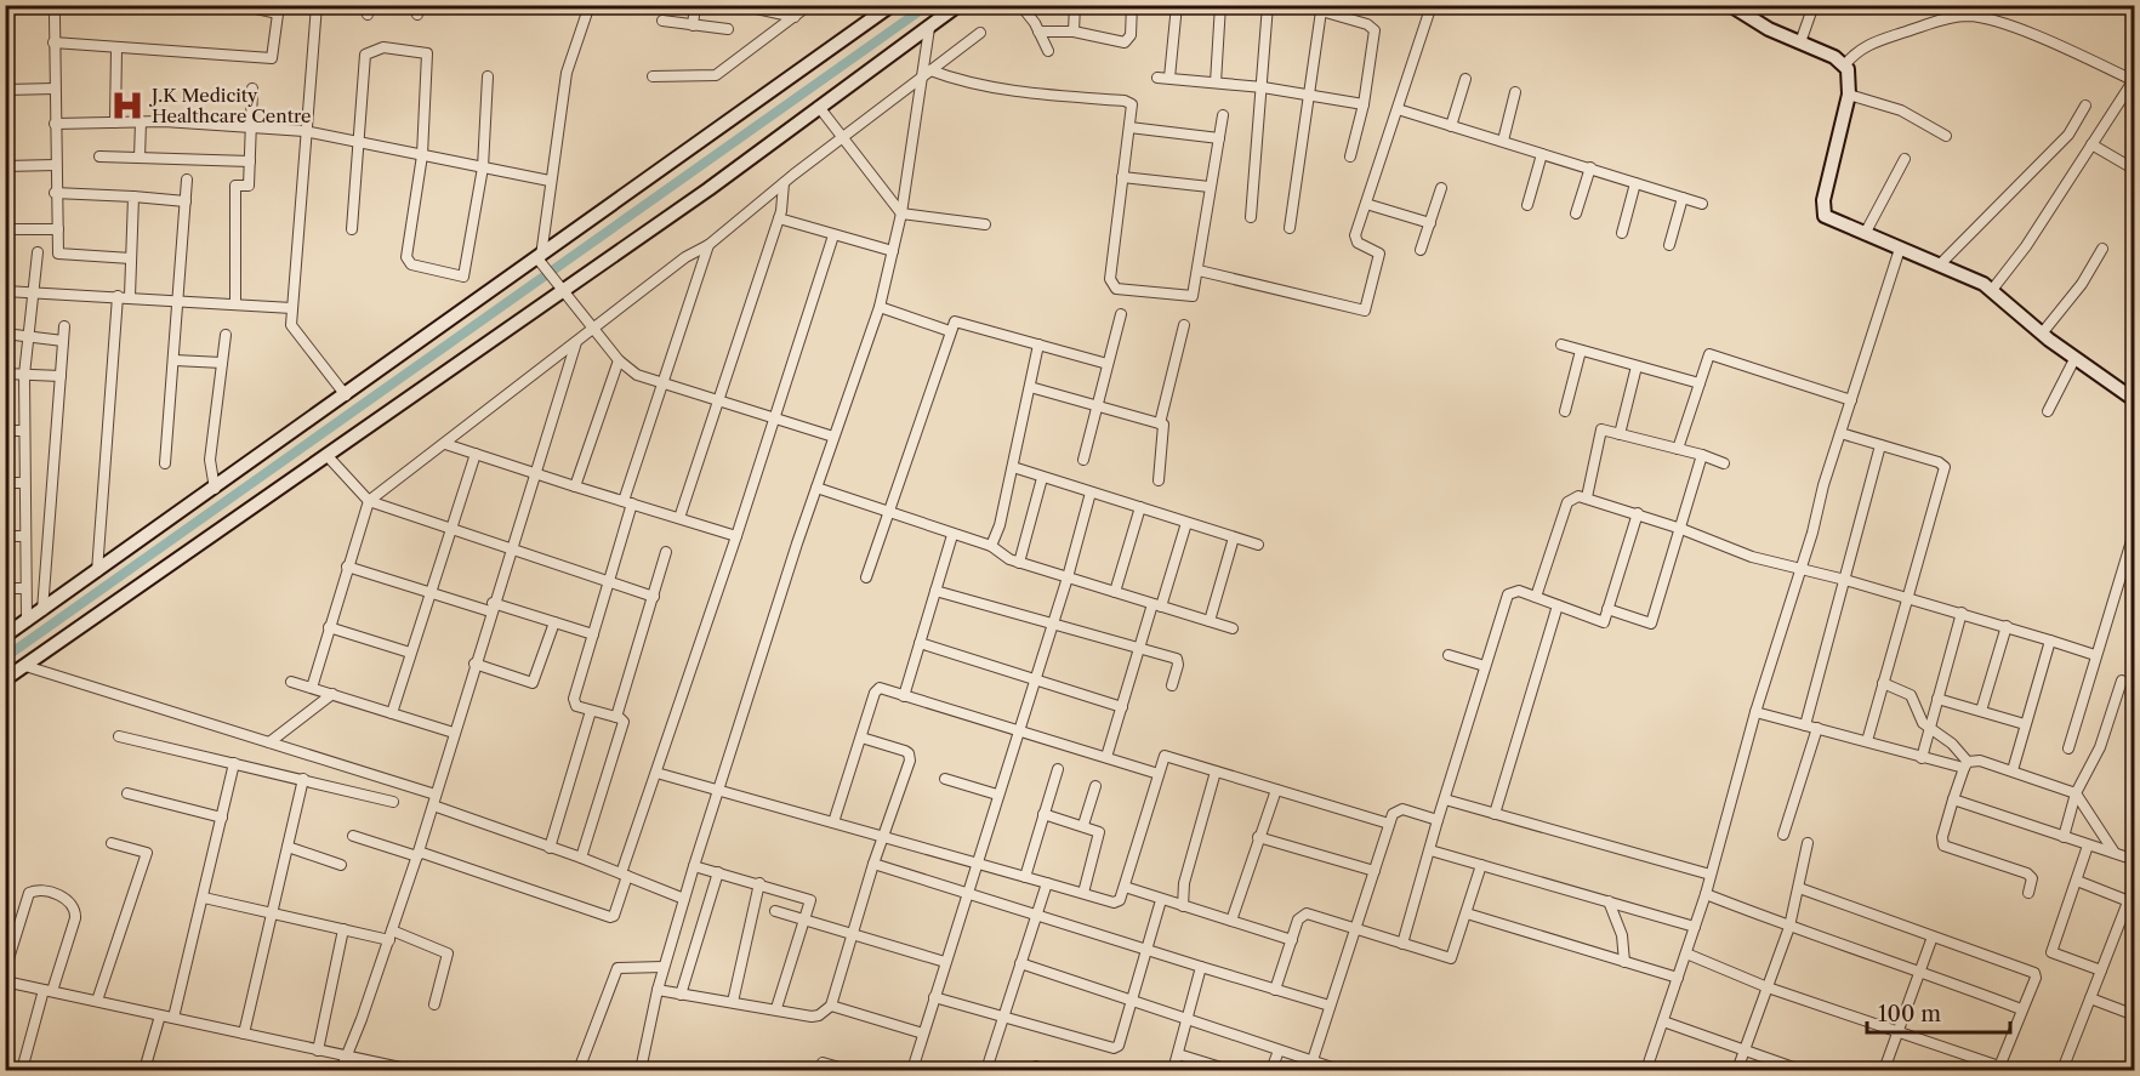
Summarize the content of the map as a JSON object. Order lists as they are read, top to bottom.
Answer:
{
  "places": {
    "hospital": ["J.K Medicity Healthcare Centre"]
  },
  "scale_bar": "100 m"
}
